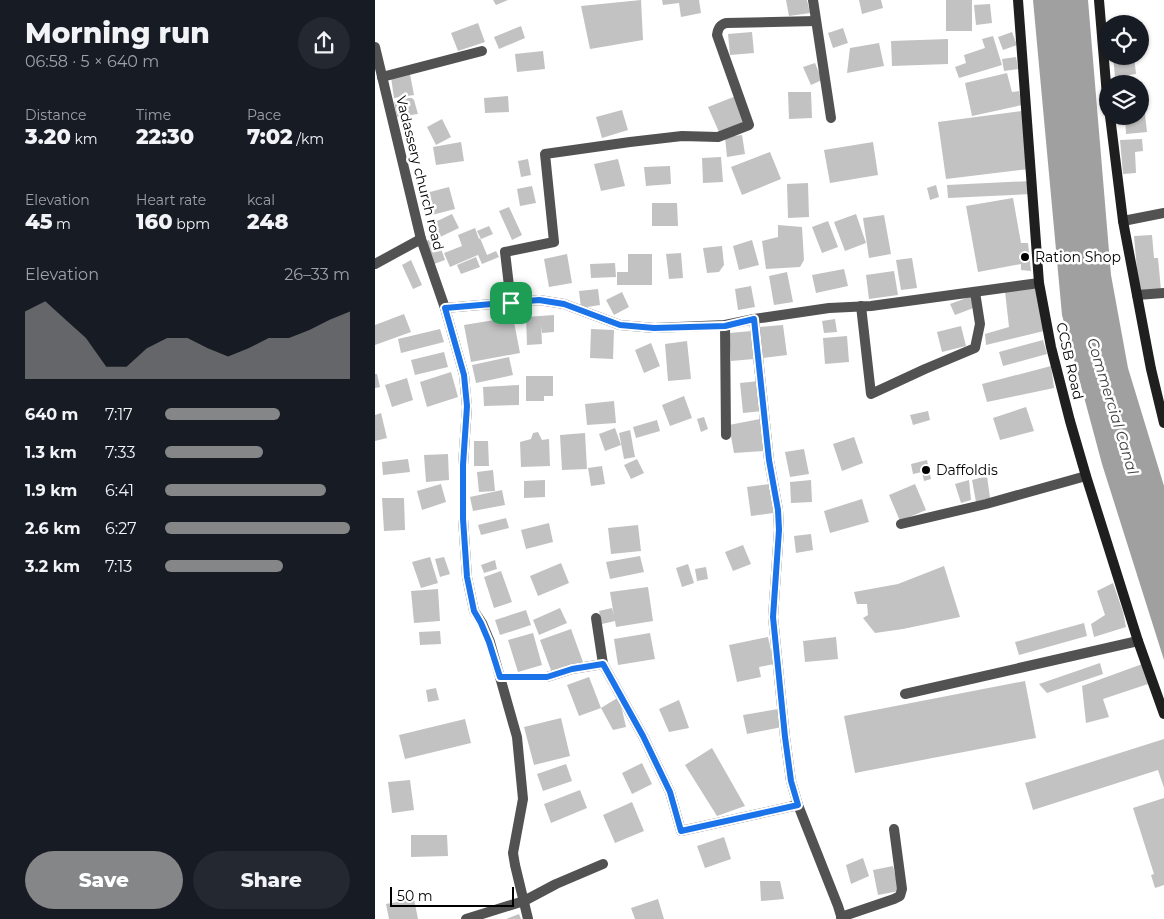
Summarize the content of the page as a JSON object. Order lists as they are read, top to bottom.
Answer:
{
  "streets": {
    "main road": ["CCSB Road"],
    "street": ["Vadassery church road"]
  },
  "water": ["Commercial Canal"],
  "places": ["Ration Shop", "Daffoldis"],
  "scale_bar": "50 m",
  "page": {
    "heading": ["Morning run", "06:58 · 5 × 640 m"],
    "stats": [
      ["Distance", "3.20 km"],
      ["Time", "22:30"],
      ["Pace", "7:02 /km"],
      ["Elevation", "45 m"],
      ["Heart rate", "160 bpm"],
      ["kcal", "248"]
    ],
    "chart": ["Elevation", "26–33 m"],
    "list": [
      {
        "name": "640 m",
        "note": "7:17"
      },
      {
        "name": "1.3 km",
        "note": "7:33"
      },
      {
        "name": "1.9 km",
        "note": "6:41"
      },
      {
        "name": "2.6 km",
        "note": "6:27"
      },
      {
        "name": "3.2 km",
        "note": "7:13"
      }
    ],
    "buttons": ["Save", "Share"],
    "scale": "50 m"
  }
}
